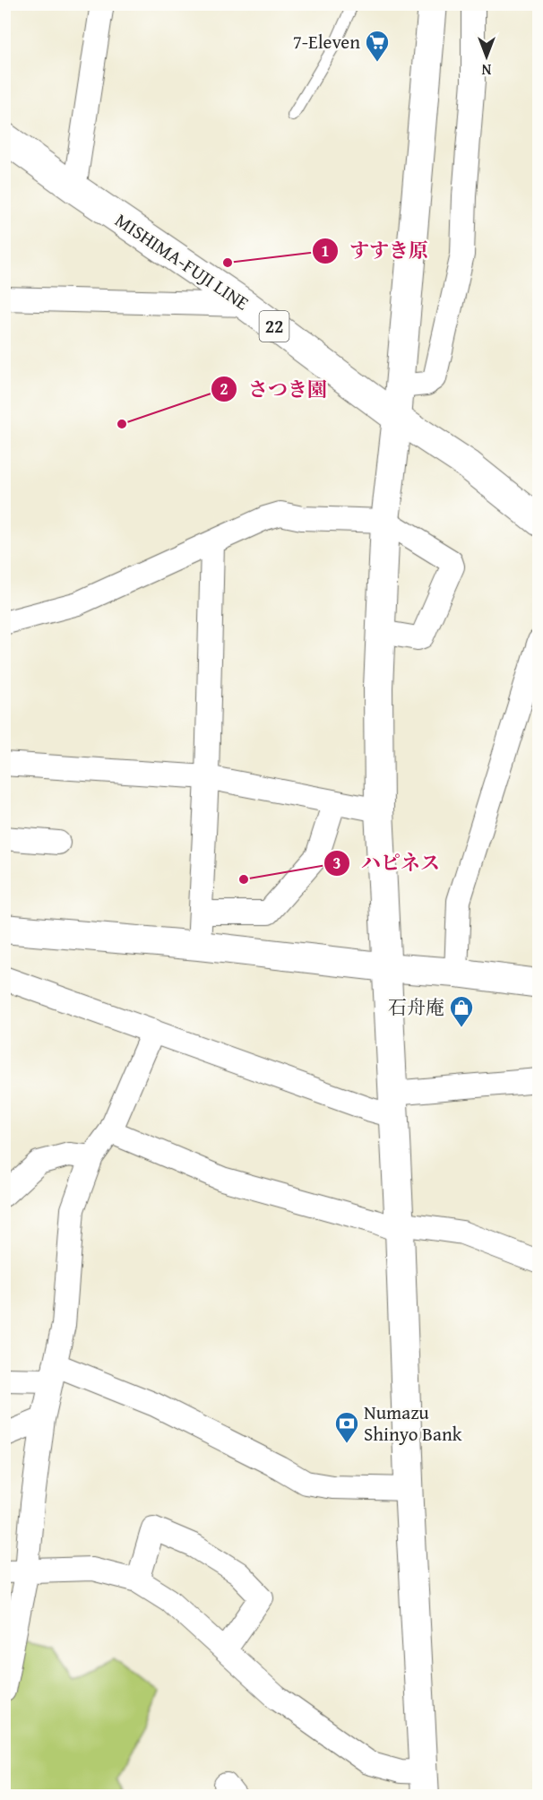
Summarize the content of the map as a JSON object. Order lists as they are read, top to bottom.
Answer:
{
  "streets": {
    "main road": ["MISHIMA-FUJI LINE", "22"]
  },
  "places": {
    "supermarket": ["7-Eleven"],
    "other": ["すすき原", "さつき園", "ハピネス"],
    "shop": ["石舟庵"],
    "bank": ["Numazu Shinyo Bank"]
  },
  "north": "bottom"
}
